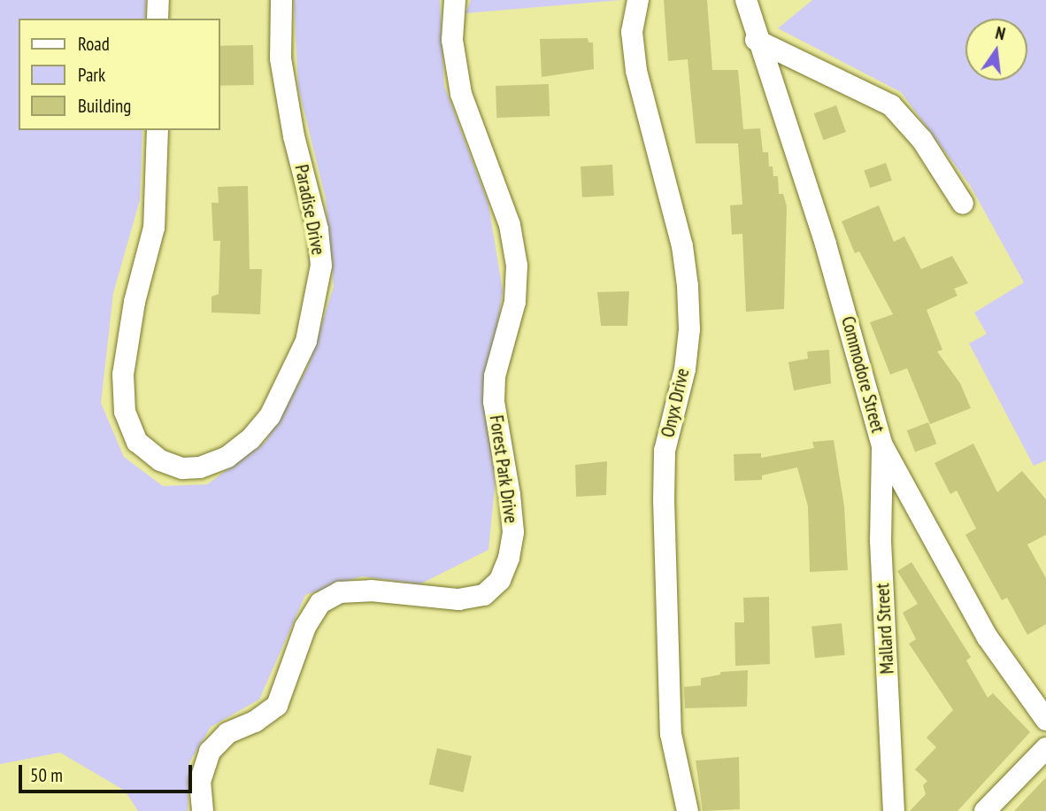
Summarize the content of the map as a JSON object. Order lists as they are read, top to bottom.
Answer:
{
  "streets": {
    "street": [
      "Paradise Drive",
      "Commodore Street",
      "Onyx Drive",
      "Forest Park Drive",
      "Mallard Street"
    ]
  },
  "crossings": [
    ["Commodore Street", "Mallard Street"]
  ],
  "legend": ["Road", "Park", "Building"],
  "scale_bar": "50 m",
  "north": "top"
}
